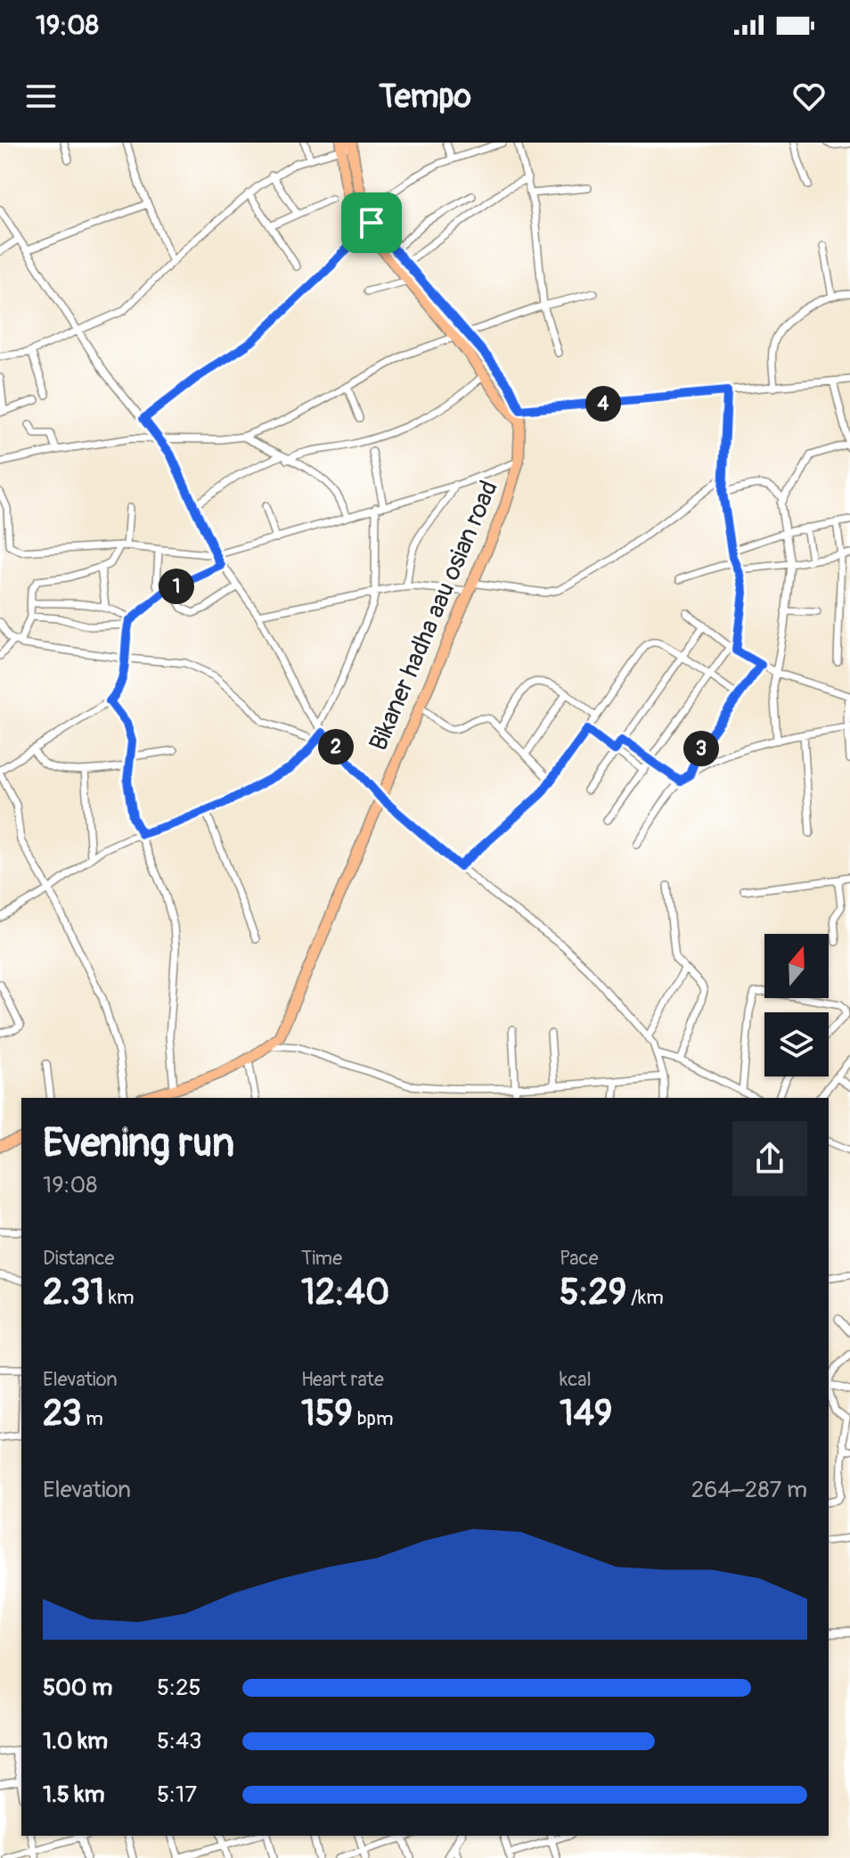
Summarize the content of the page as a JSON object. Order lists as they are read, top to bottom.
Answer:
{
  "streets": {
    "main road": ["Bikaner hadha aau osian road"]
  },
  "north": "top",
  "page": {
    "status": "19:08",
    "header": "Tempo",
    "pins": [
      "4",
      "1",
      "2",
      "3"
    ],
    "heading": ["Evening run", "19:08"],
    "stats": [
      ["Distance", "2.31 km"],
      ["Time", "12:40"],
      ["Pace", "5:29 /km"],
      ["Elevation", "23 m"],
      ["Heart rate", "159 bpm"],
      ["kcal", "149"]
    ],
    "chart": ["Elevation", "264–287 m"],
    "list": [
      {
        "name": "500 m",
        "note": "5:25"
      },
      {
        "name": "1.0 km",
        "note": "5:43"
      },
      {
        "name": "1.5 km",
        "note": "5:17"
      }
    ]
  }
}
